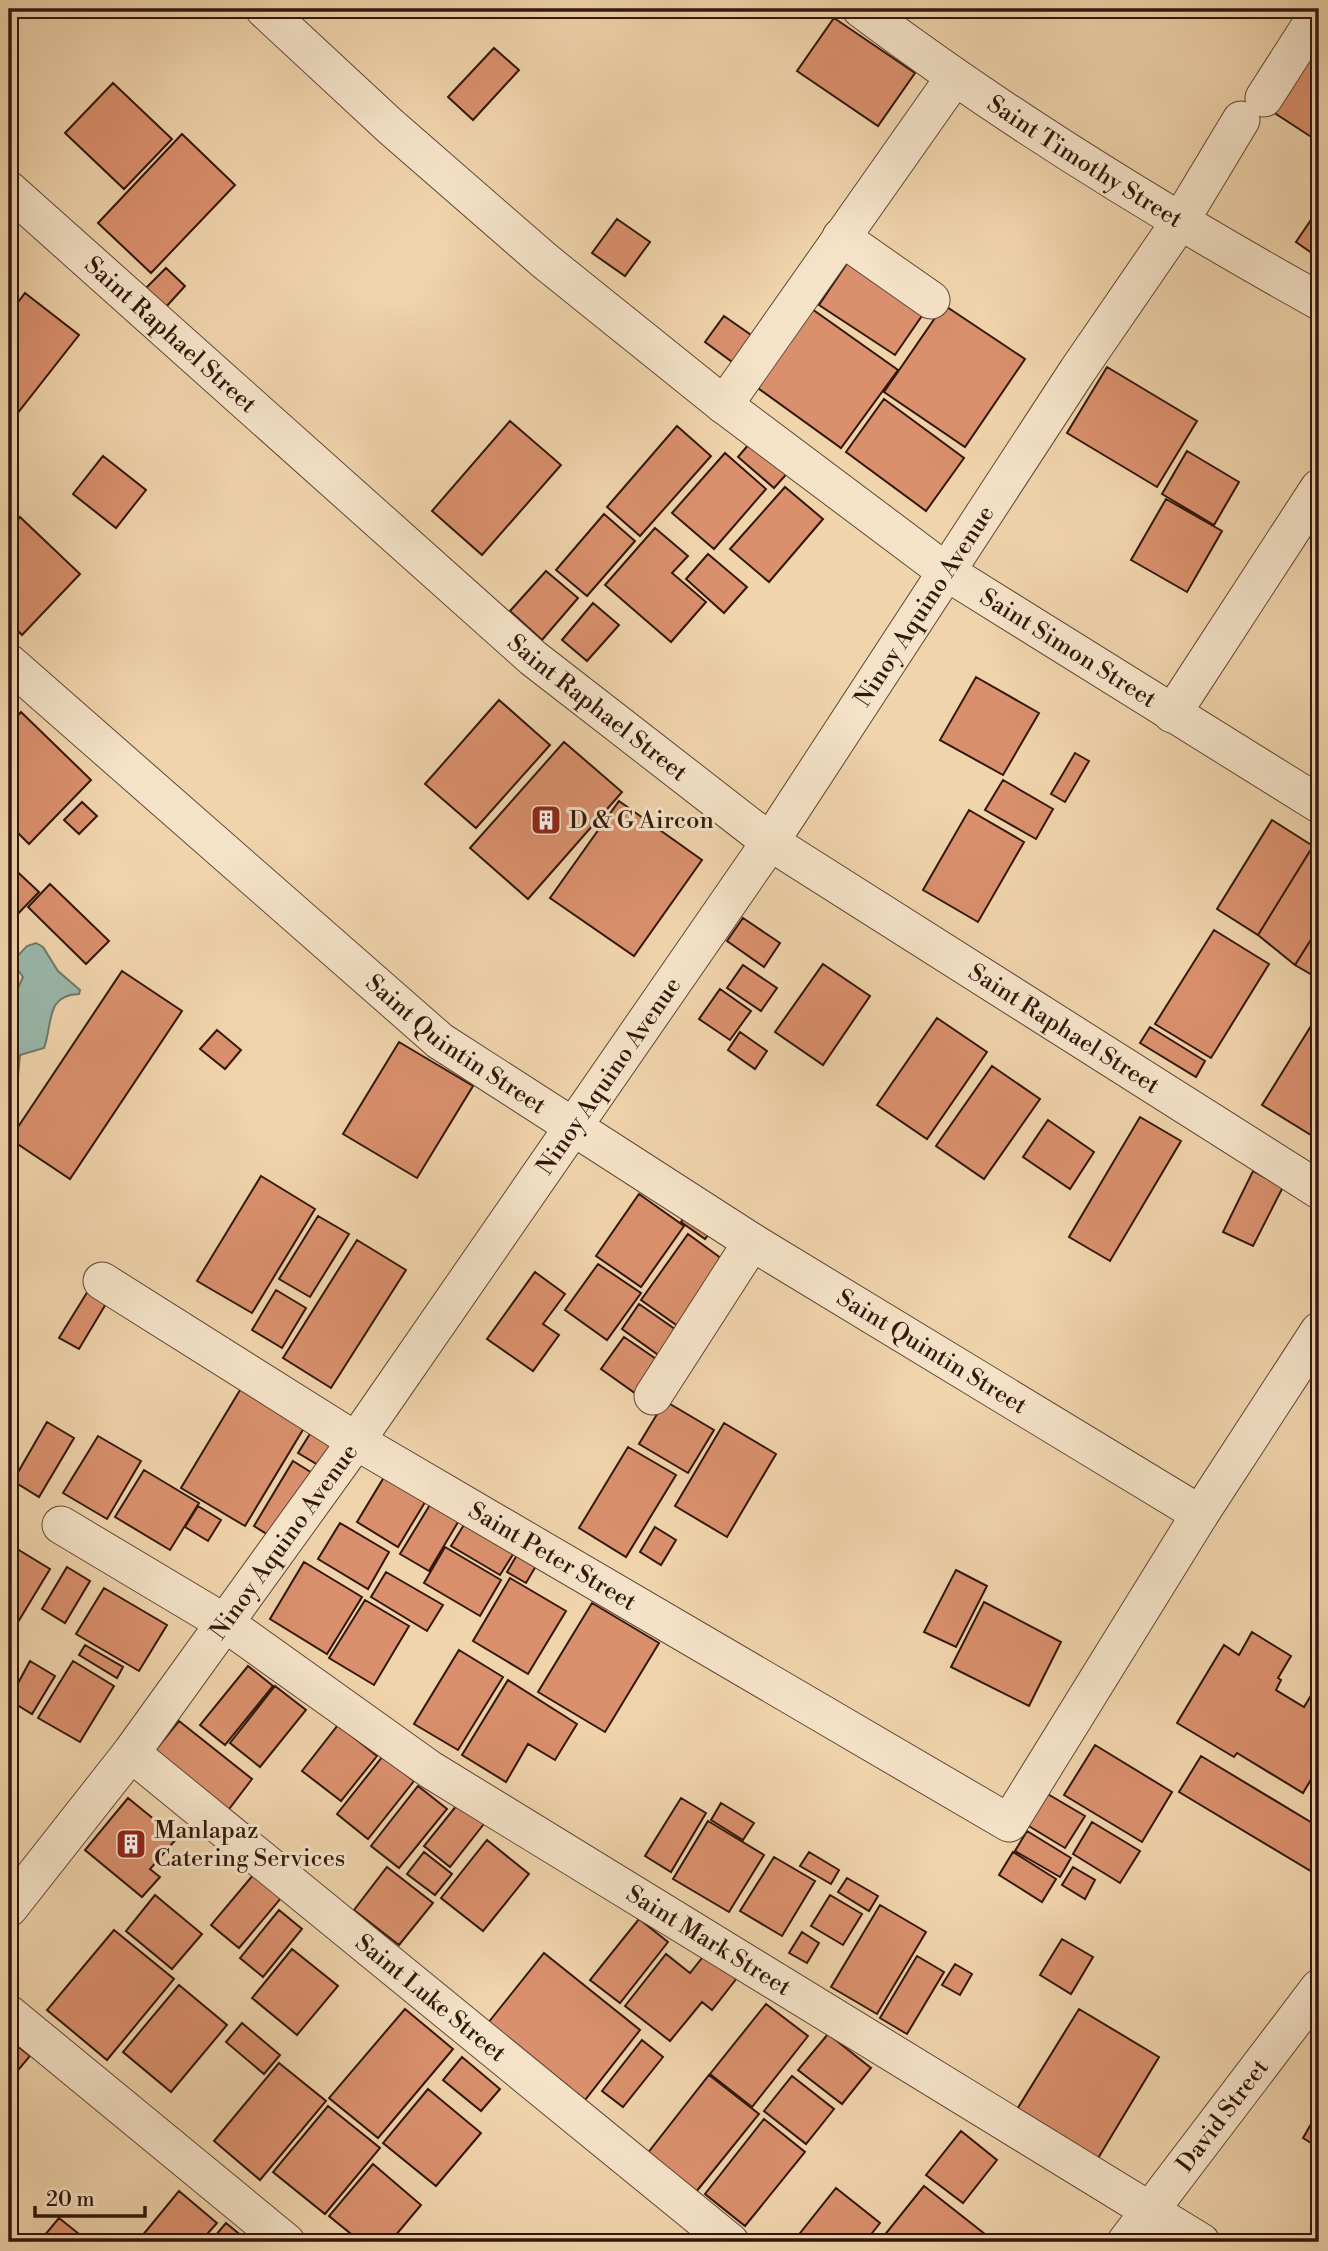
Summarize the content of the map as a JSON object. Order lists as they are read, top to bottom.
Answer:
{
  "streets": {
    "street": [
      "Saint Timothy Street",
      "Saint Raphael Street",
      "Ninoy Aquino Avenue",
      "Saint Simon Street",
      "Saint Quintin Street",
      "Saint Peter Street",
      "Saint Mark Street",
      "Saint Luke Street",
      "David Street"
    ]
  },
  "crossings": [
    ["Saint Timothy Street", "Ninoy Aquino Avenue"],
    ["Saint Raphael Street", "Ninoy Aquino Avenue"],
    ["Ninoy Aquino Avenue", "Saint Simon Street"],
    ["Ninoy Aquino Avenue", "Saint Quintin Street"],
    ["Ninoy Aquino Avenue", "Saint Peter Street"],
    ["Ninoy Aquino Avenue", "Saint Mark Street"],
    ["Ninoy Aquino Avenue", "Saint Luke Street"],
    ["Saint Quintin Street", "Saint Peter Street"],
    ["Saint Mark Street", "David Street"]
  ],
  "places": {
    "building": ["D & G Aircon", "Manlapaz Catering Services"]
  },
  "scale_bar": "20 m"
}
